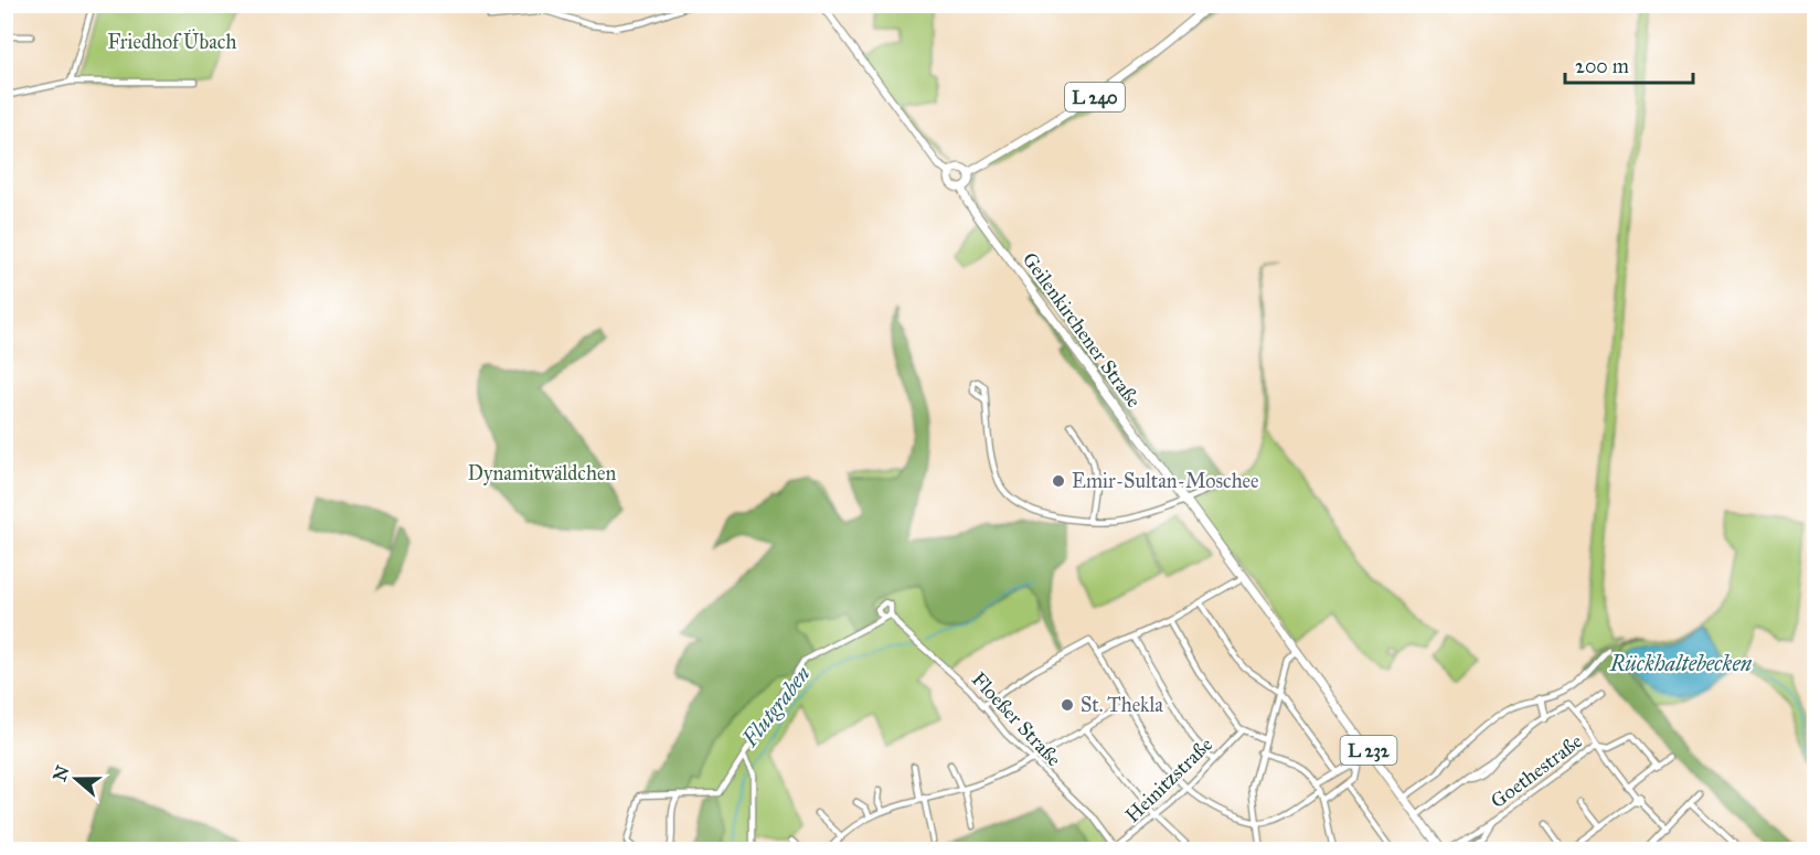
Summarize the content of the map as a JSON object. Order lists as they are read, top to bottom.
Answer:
{
  "streets": {
    "main road": ["L 240", "Geilenkirchener Straße", "L 232"],
    "street": ["Floeßer Straße", "Goethestraße", "Heinitzstraße"]
  },
  "crossings": [
    ["L 240", "Geilenkirchener Straße"],
    ["Floeßer Straße", "Heinitzstraße"]
  ],
  "water": ["Rückhaltebecken", "Flutgraben"],
  "parks": ["Friedhof Übach", "Dynamitwäldchen"],
  "places": ["Emir-Sultan-Moschee", "St. Thekla"],
  "scale_bar": "200 m",
  "north": "left"
}
